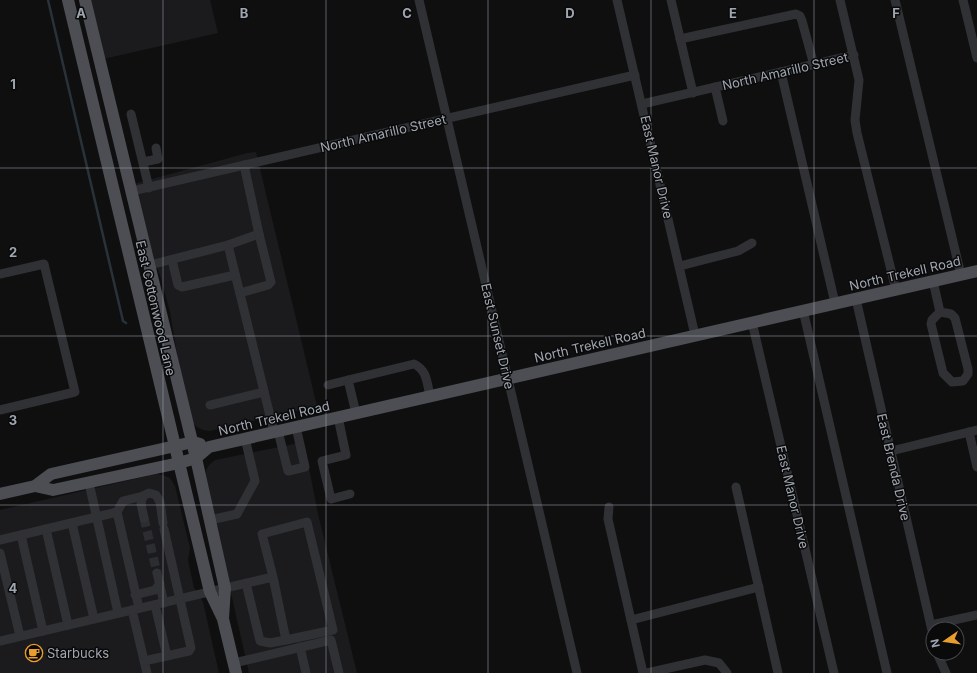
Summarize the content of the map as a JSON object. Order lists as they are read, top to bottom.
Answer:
{
  "streets": {
    "main road": ["North Trekell Road", "East Cottonwood Lane"],
    "street": [
      "North Amarillo Street",
      "East Manor Drive",
      "East Sunset Drive",
      "East Brenda Drive"
    ]
  },
  "crossings": [
    ["North Amarillo Street", "East Manor Drive"],
    ["North Amarillo Street", "East Cottonwood Lane"],
    ["North Amarillo Street", "East Sunset Drive"],
    ["East Manor Drive", "North Trekell Road"],
    ["North Trekell Road", "East Cottonwood Lane"],
    ["North Trekell Road", "East Sunset Drive"],
    ["North Trekell Road", "East Brenda Drive"]
  ],
  "places": {
    "cafe": ["Starbucks"]
  },
  "north": "left",
  "grid": {
    "columns": [
      "A",
      "B",
      "C",
      "D",
      "E",
      "F"
    ],
    "rows": [
      "1",
      "2",
      "3",
      "4"
    ]
  }
}
